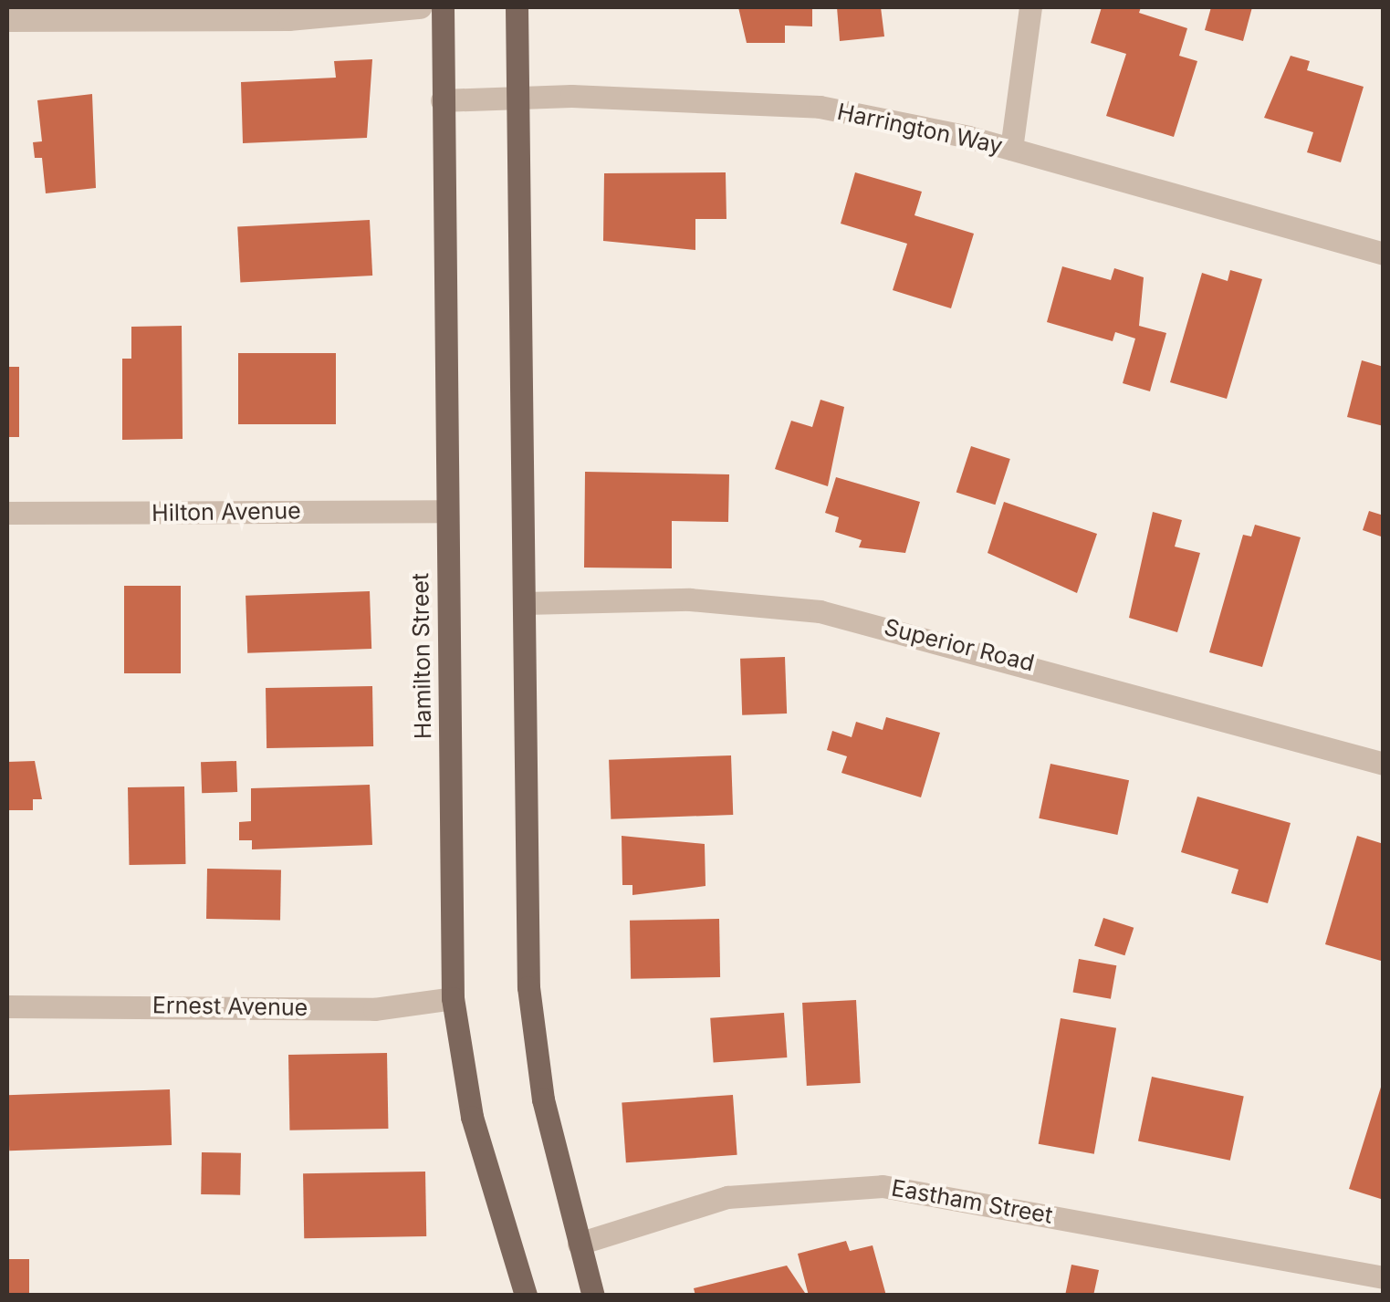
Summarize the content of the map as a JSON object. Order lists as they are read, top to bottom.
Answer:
{
  "streets": {
    "main road": ["Hamilton Street"],
    "street": [
      "Harrington Way",
      "Hilton Avenue",
      "Superior Road",
      "Ernest Avenue",
      "Eastham Street"
    ]
  },
  "crossings": [
    ["Harrington Way", "Hamilton Street"],
    ["Hilton Avenue", "Hamilton Street"],
    ["Hamilton Street", "Ernest Avenue"]
  ]
}
